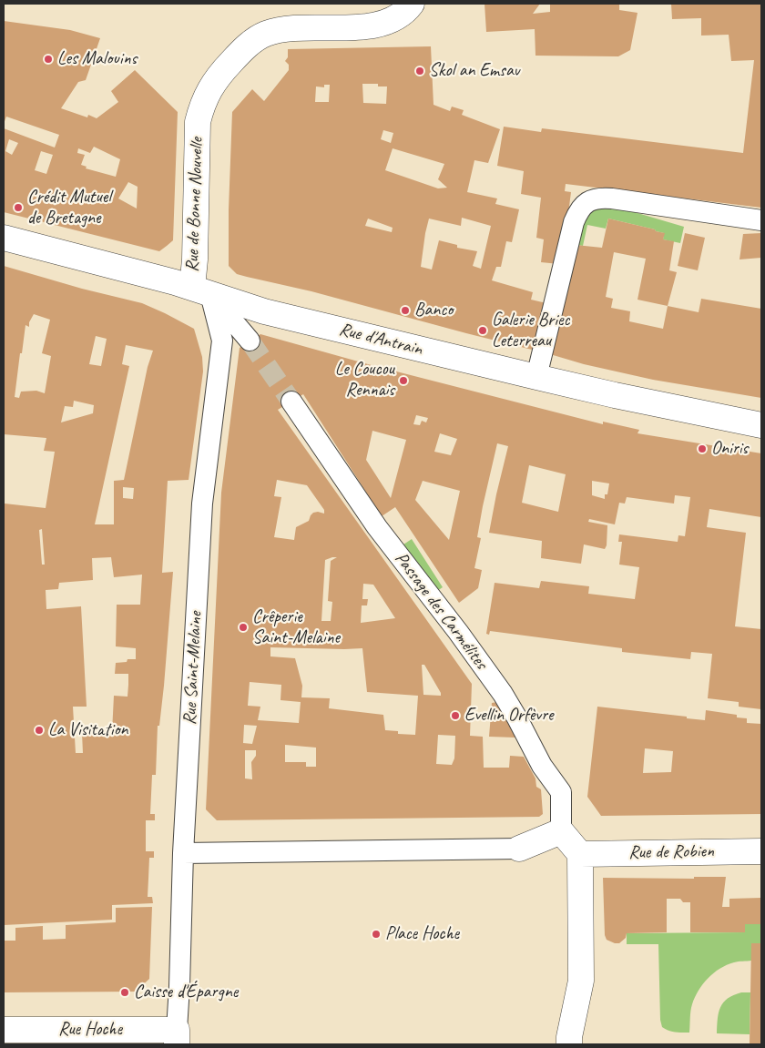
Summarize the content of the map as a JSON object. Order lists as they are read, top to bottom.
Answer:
{
  "streets": {
    "street": [
      "Rue de Bonne Nouvelle",
      "Rue d'Antrain",
      "Passage des Carmélites",
      "Rue Saint-Melaine",
      "Rue de Robien",
      "Rue Hoche"
    ]
  },
  "crossings": [
    ["Rue de Bonne Nouvelle", "Rue d'Antrain"],
    ["Rue de Bonne Nouvelle", "Rue Saint-Melaine"],
    ["Rue d'Antrain", "Rue Saint-Melaine"],
    ["Rue Saint-Melaine", "Rue Hoche"]
  ],
  "places": [
    "Les Malouins",
    "Skol an Emsav",
    "Crédit Mutuel de Bretagne",
    "Banco",
    "Galerie Briec Leterreau",
    "Le Coucou Rennais",
    "Oniris",
    "Crêperie Saint-Melaine",
    "Evellin Orfèvre",
    "La Visitation",
    "Place Hoche",
    "Caisse d'Épargne"
  ]
}
